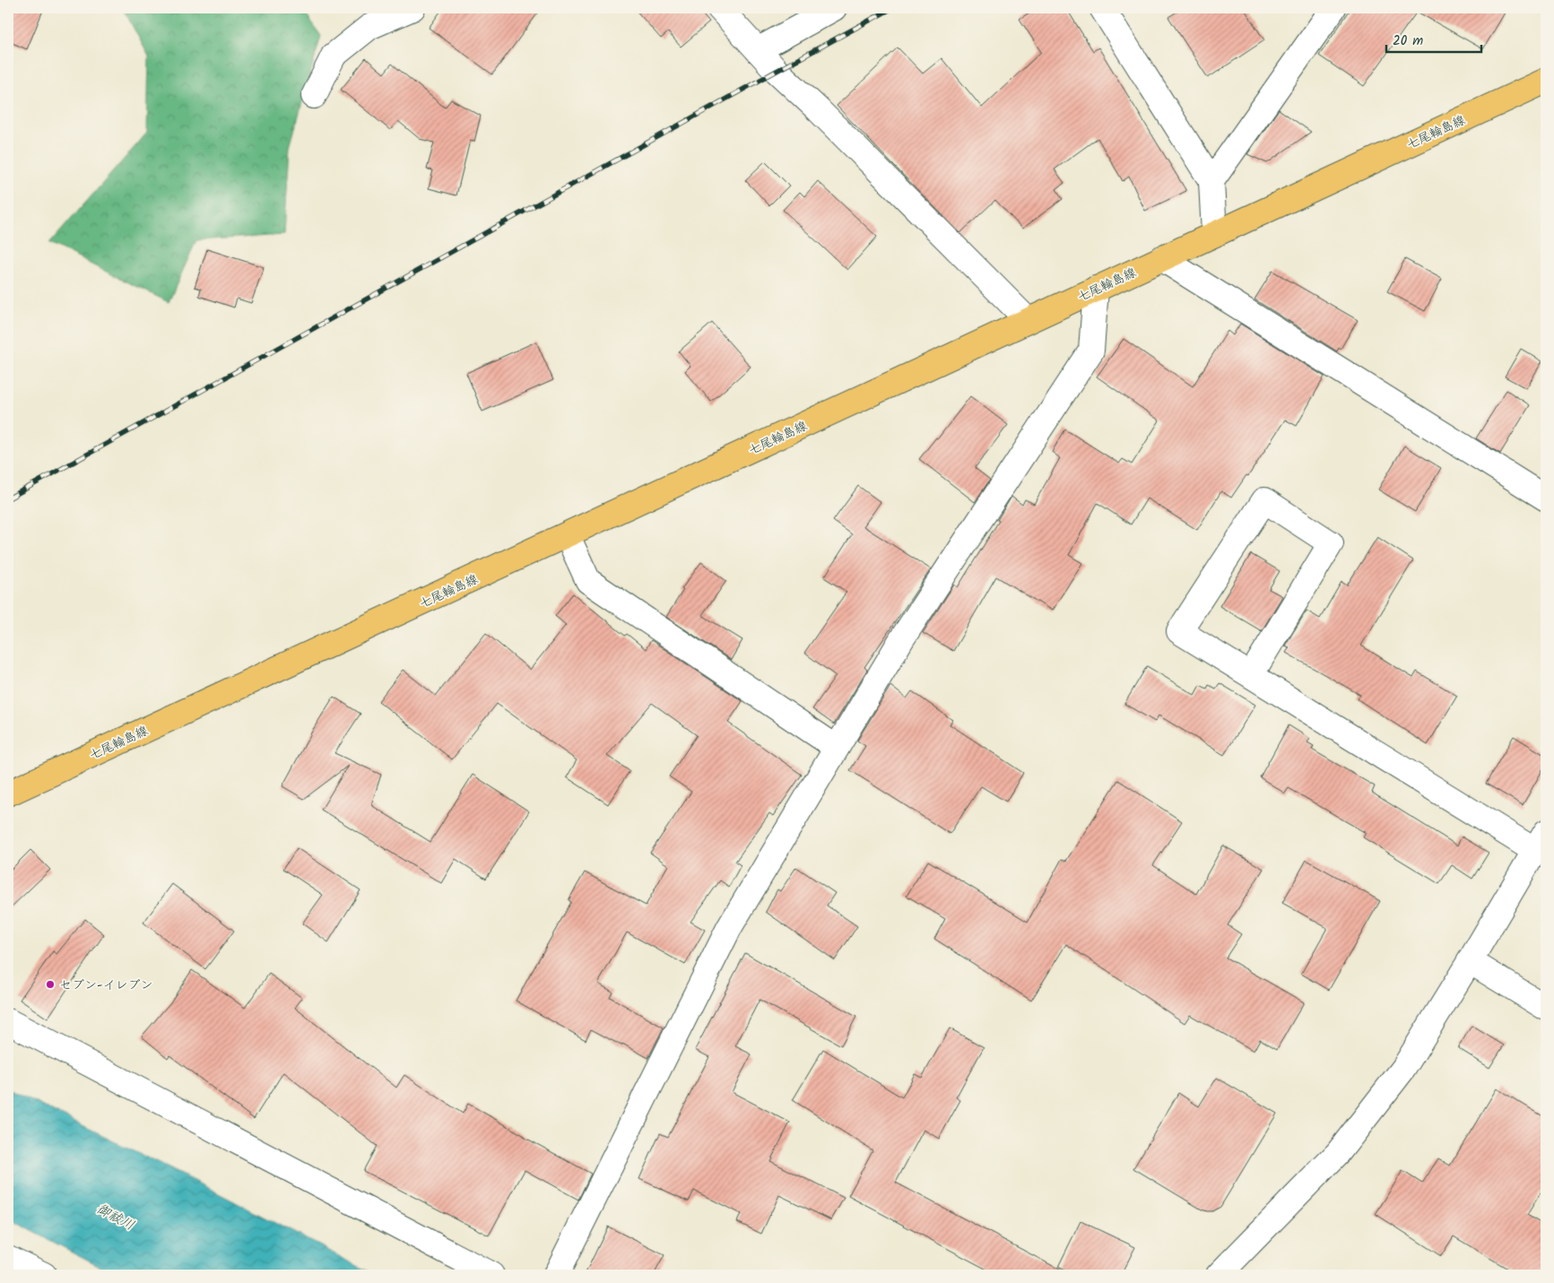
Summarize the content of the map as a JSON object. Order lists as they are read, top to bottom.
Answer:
{
  "streets": {
    "main road": ["七尾輪島線"]
  },
  "water": ["御祓川"],
  "places": ["セブン-イレブン"],
  "scale_bar": "20 m"
}
